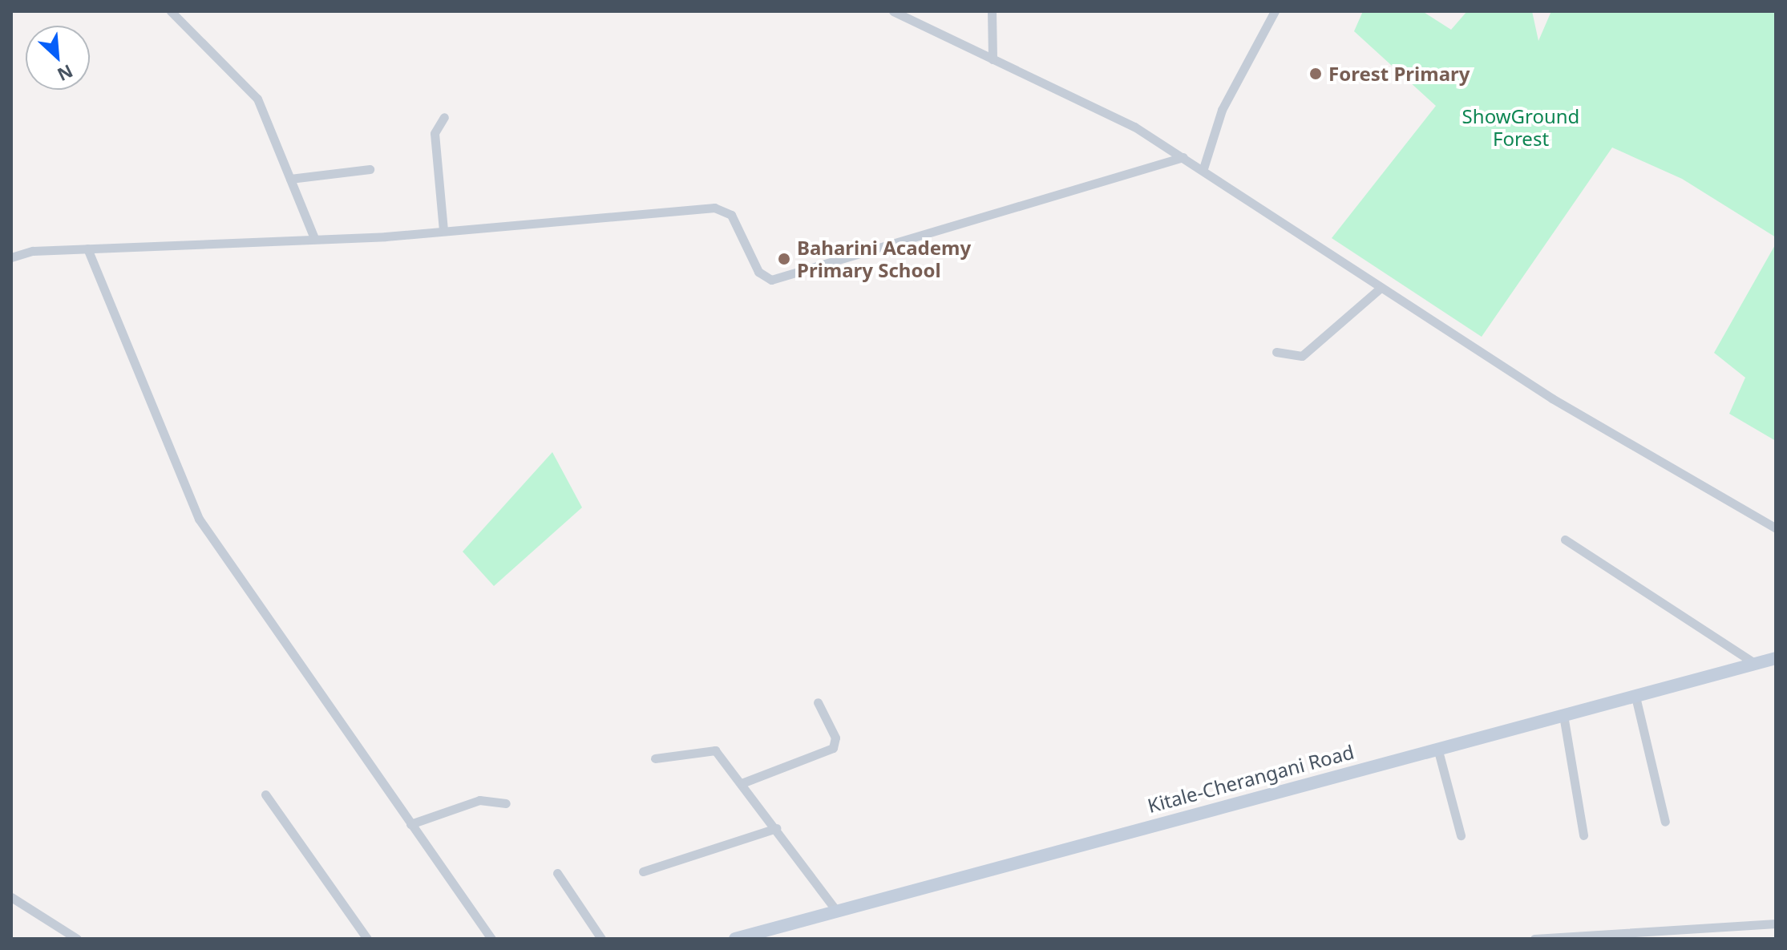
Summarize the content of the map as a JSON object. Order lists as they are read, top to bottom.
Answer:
{
  "streets": {
    "main road": ["Kitale-Cherangani Road"]
  },
  "parks": ["ShowGround Forest"],
  "places": ["Forest Primary", "Baharini Academy Primary School"],
  "north": "bottom right"
}
